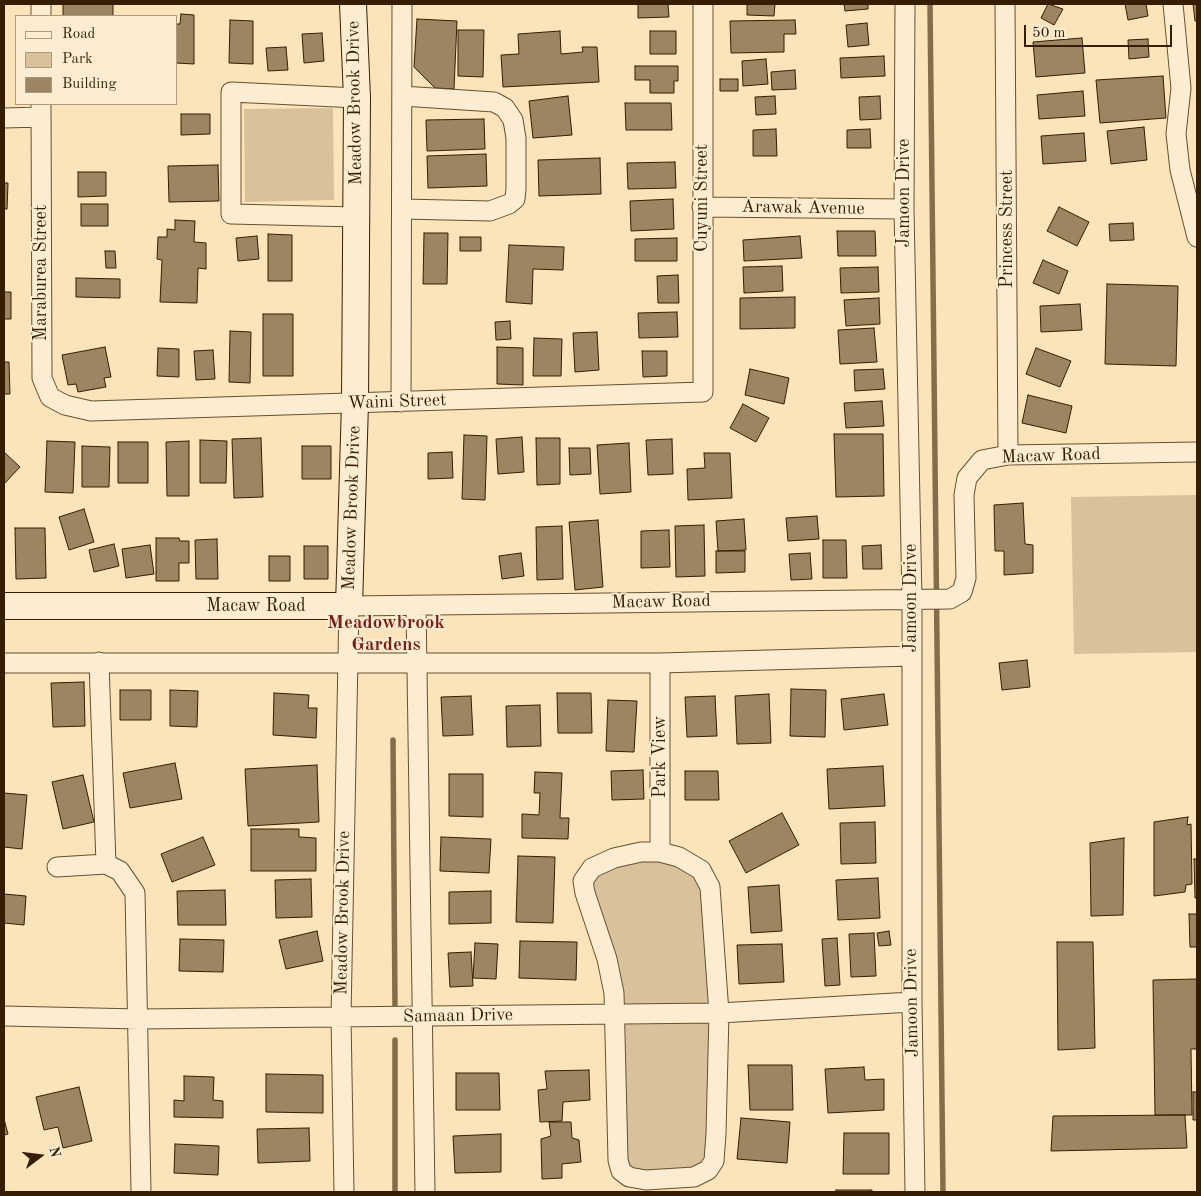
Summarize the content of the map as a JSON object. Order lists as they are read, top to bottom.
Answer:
{
  "streets": {
    "street": [
      "Meadow Brook Drive",
      "Jamoon Drive",
      "Cuyuni Street",
      "Arawak Avenue",
      "Princess Street",
      "Maraburea Street",
      "Waini Street",
      "Macaw Road",
      "Park View",
      "Samaan Drive"
    ]
  },
  "crossings": [
    ["Meadow Brook Drive", "Waini Street"],
    ["Meadow Brook Drive", "Macaw Road"],
    ["Meadow Brook Drive", "Samaan Drive"],
    ["Jamoon Drive", "Arawak Avenue"],
    ["Jamoon Drive", "Macaw Road"],
    ["Jamoon Drive", "Samaan Drive"],
    ["Cuyuni Street", "Arawak Avenue"],
    ["Cuyuni Street", "Waini Street"],
    ["Princess Street", "Macaw Road"],
    ["Maraburea Street", "Waini Street"]
  ],
  "districts": ["Meadowbrook Gardens"],
  "legend": ["Road", "Park", "Building"],
  "scale_bar": "50 m",
  "north": "right"
}
